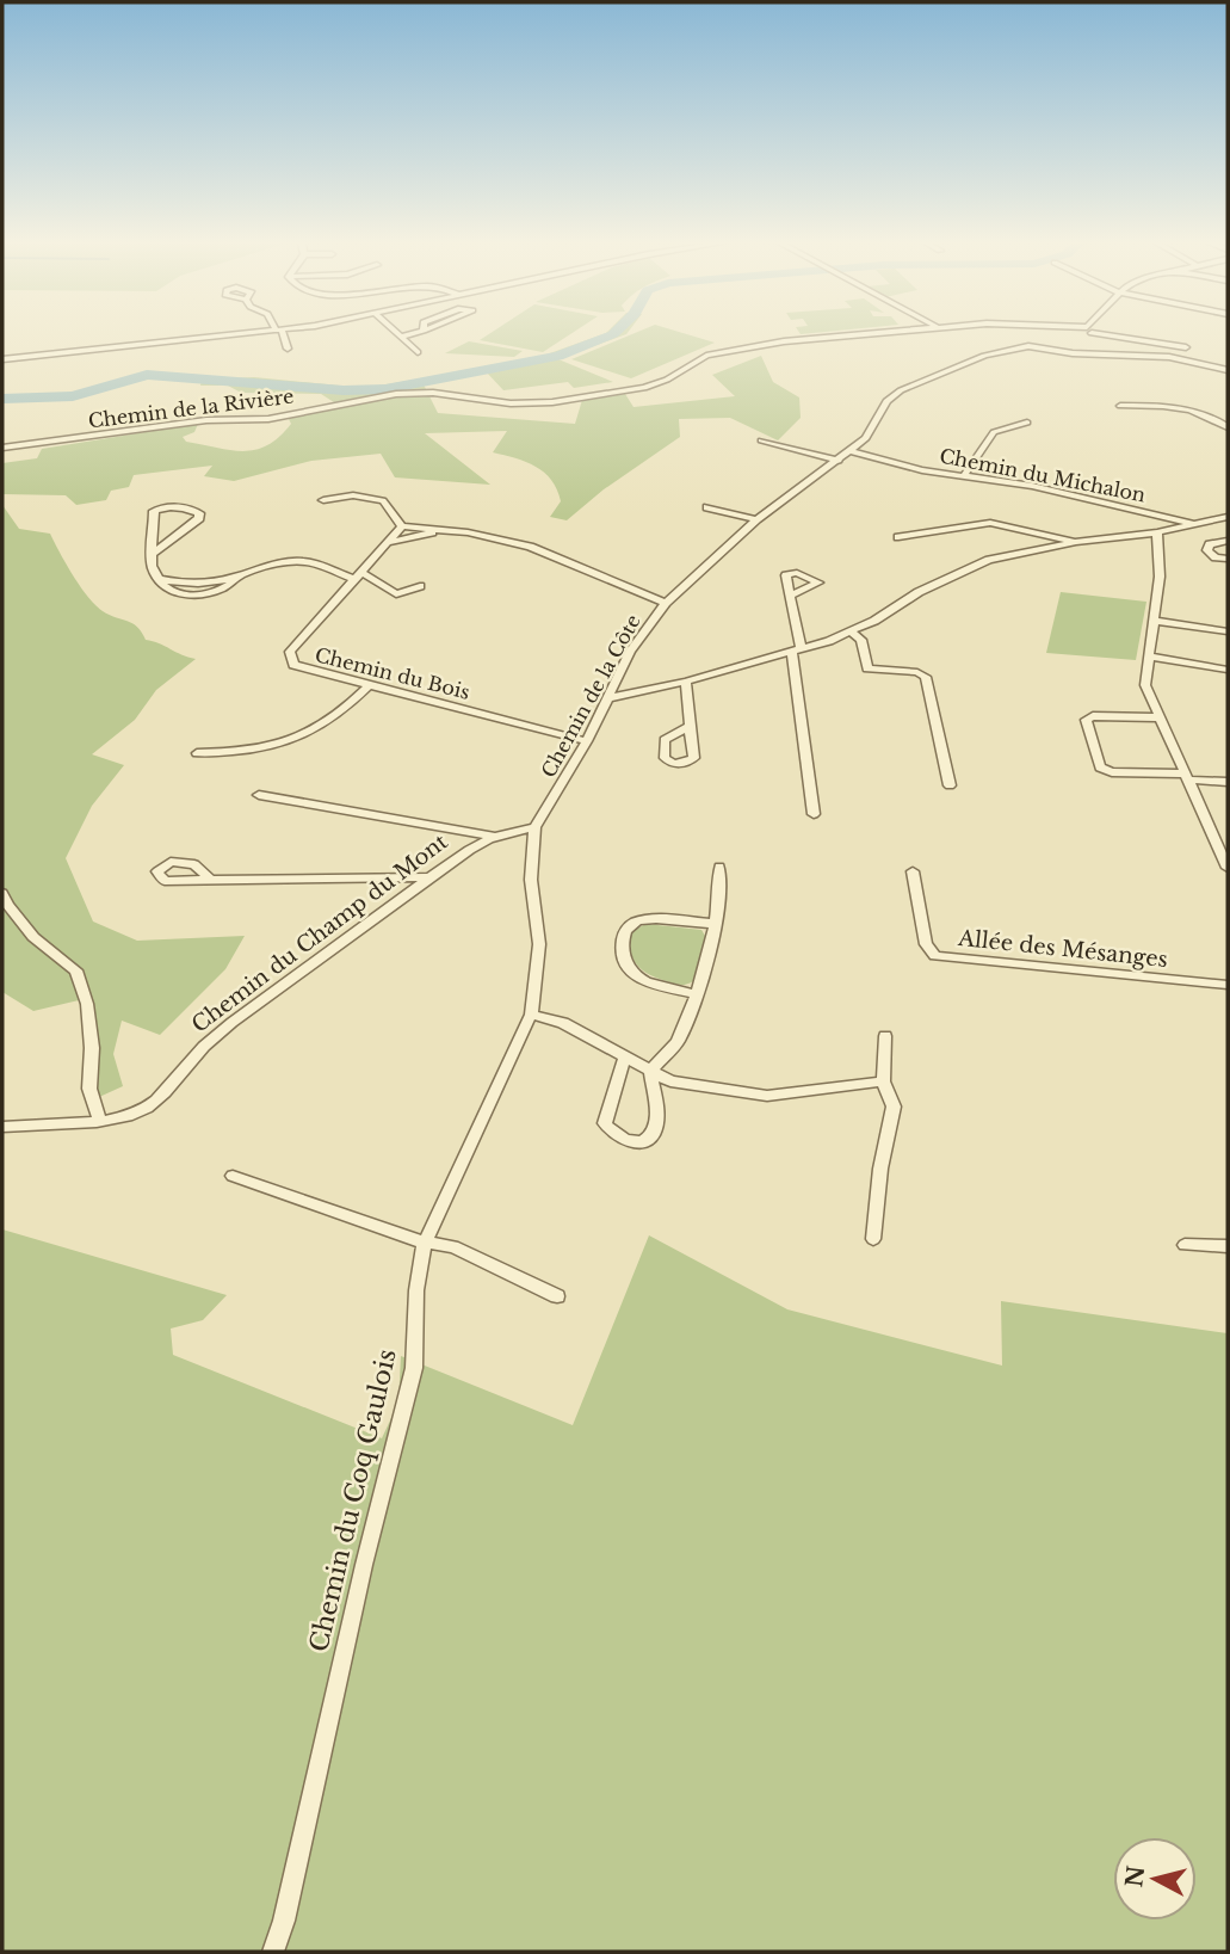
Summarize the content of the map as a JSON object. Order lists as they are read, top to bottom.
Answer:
{
  "streets": {
    "street": [
      "Chemin de la Rivière",
      "Chemin du Michalon",
      "Chemin du Bois",
      "Chemin de la Côte",
      "Chemin du Champ du Mont",
      "Allée des Mésanges",
      "Chemin du Coq Gaulois"
    ]
  },
  "crossings": [
    ["Chemin du Michalon", "Chemin de la Côte"],
    ["Chemin du Bois", "Chemin de la Côte"],
    ["Chemin de la Côte", "Chemin du Champ du Mont"],
    ["Chemin de la Côte", "Chemin du Coq Gaulois"],
    ["Chemin du Champ du Mont", "Chemin du Coq Gaulois"]
  ],
  "north": "left"
}
